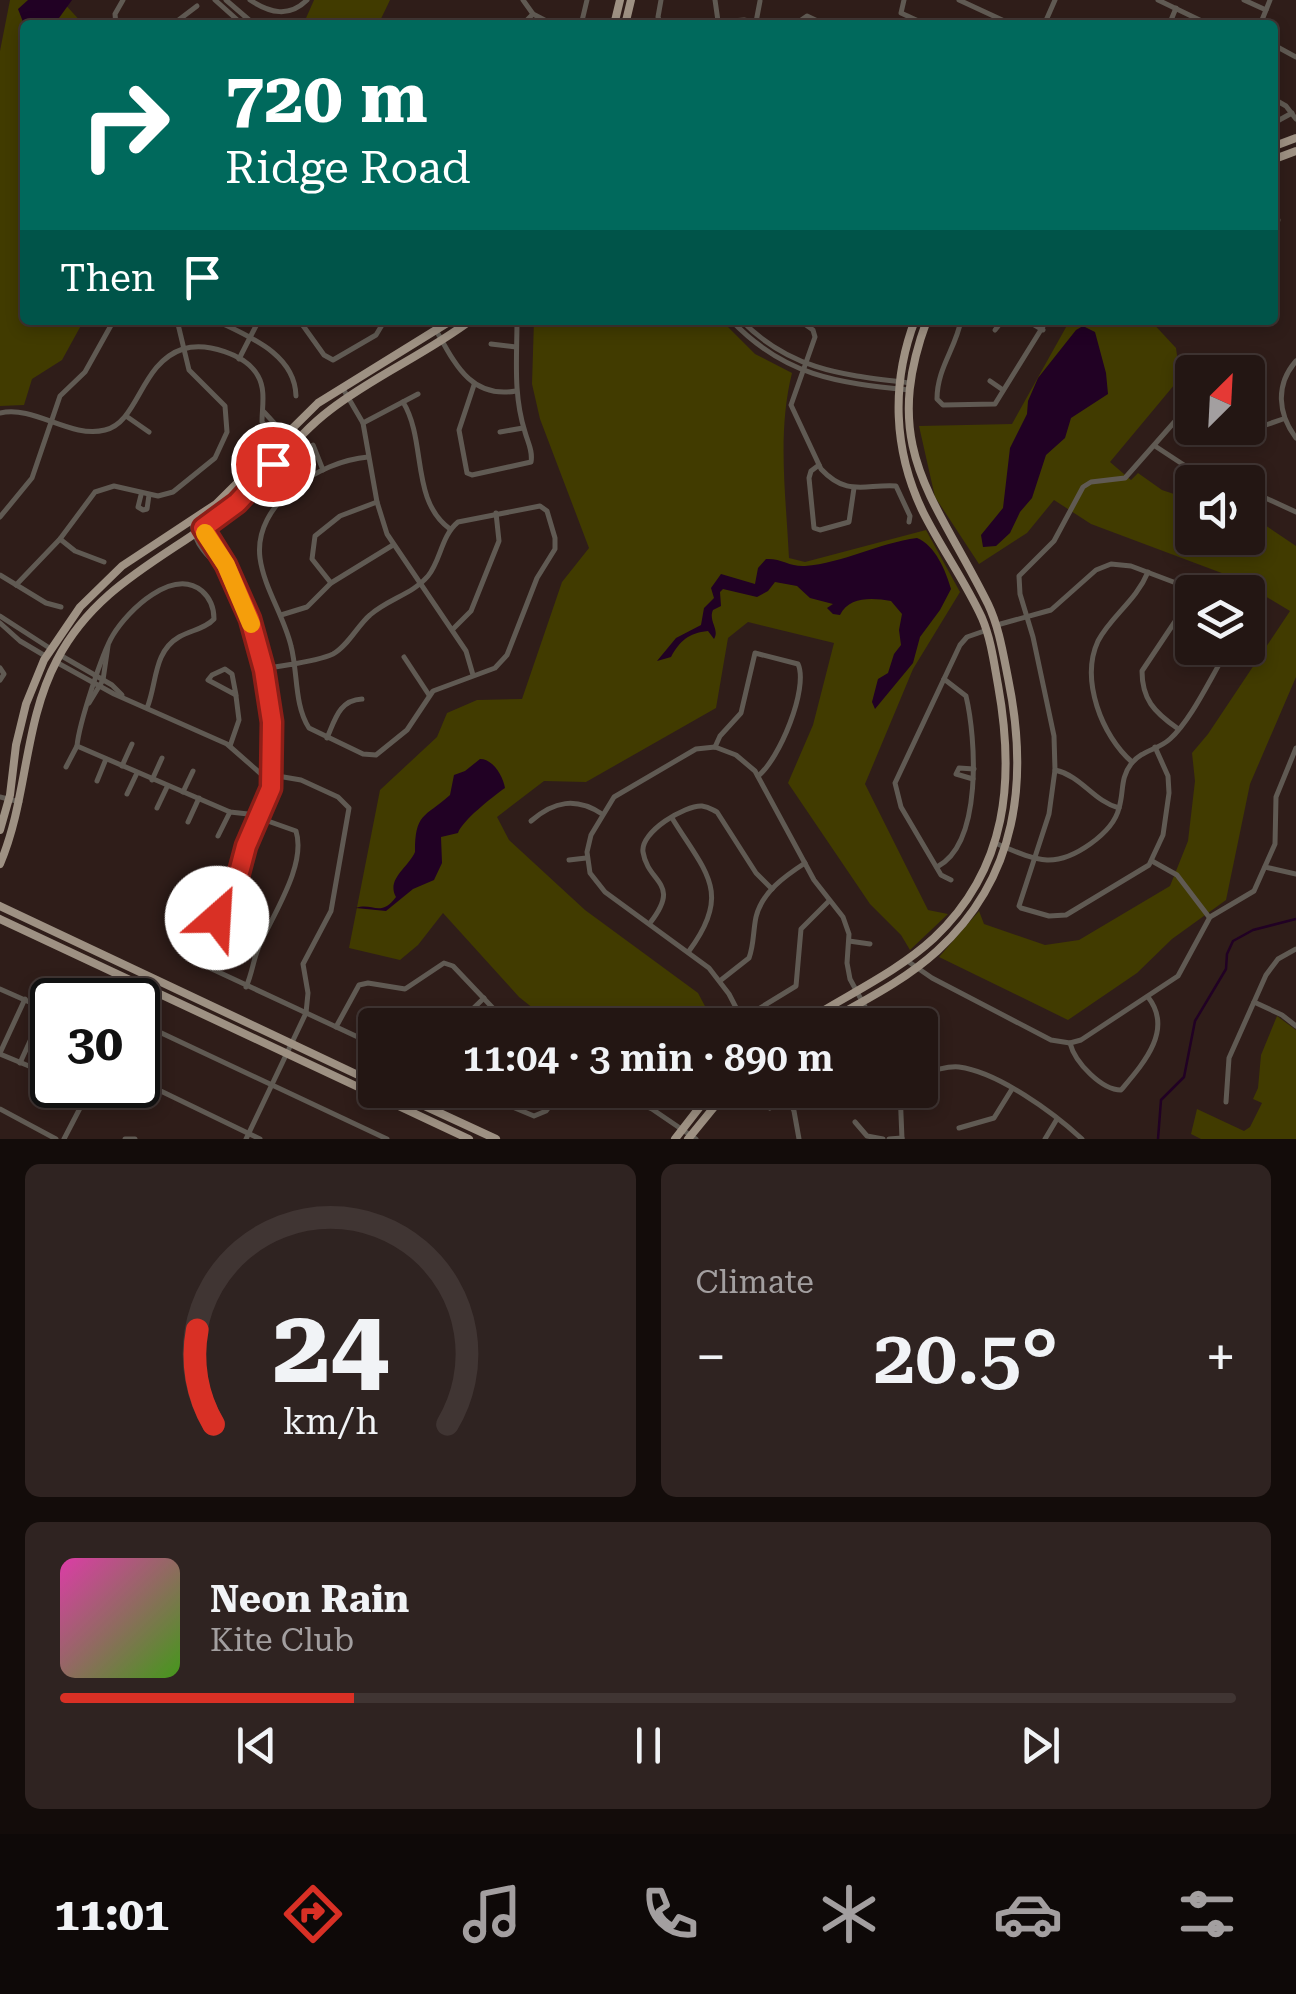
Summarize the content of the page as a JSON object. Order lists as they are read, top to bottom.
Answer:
{
  "north": "top right",
  "page": {
    "turn": ["720 m", "Ridge Road"],
    "then": "Then",
    "limit": "30",
    "trip": "11:04 · 3 min · 890 m",
    "tile": "Climate",
    "heat": ["−", "20.5°", "+"],
    "song": ["Neon Rain", "Kite Club"],
    "tabs": "11:01",
    "gauge": ["24", "km/h"]
  }
}
